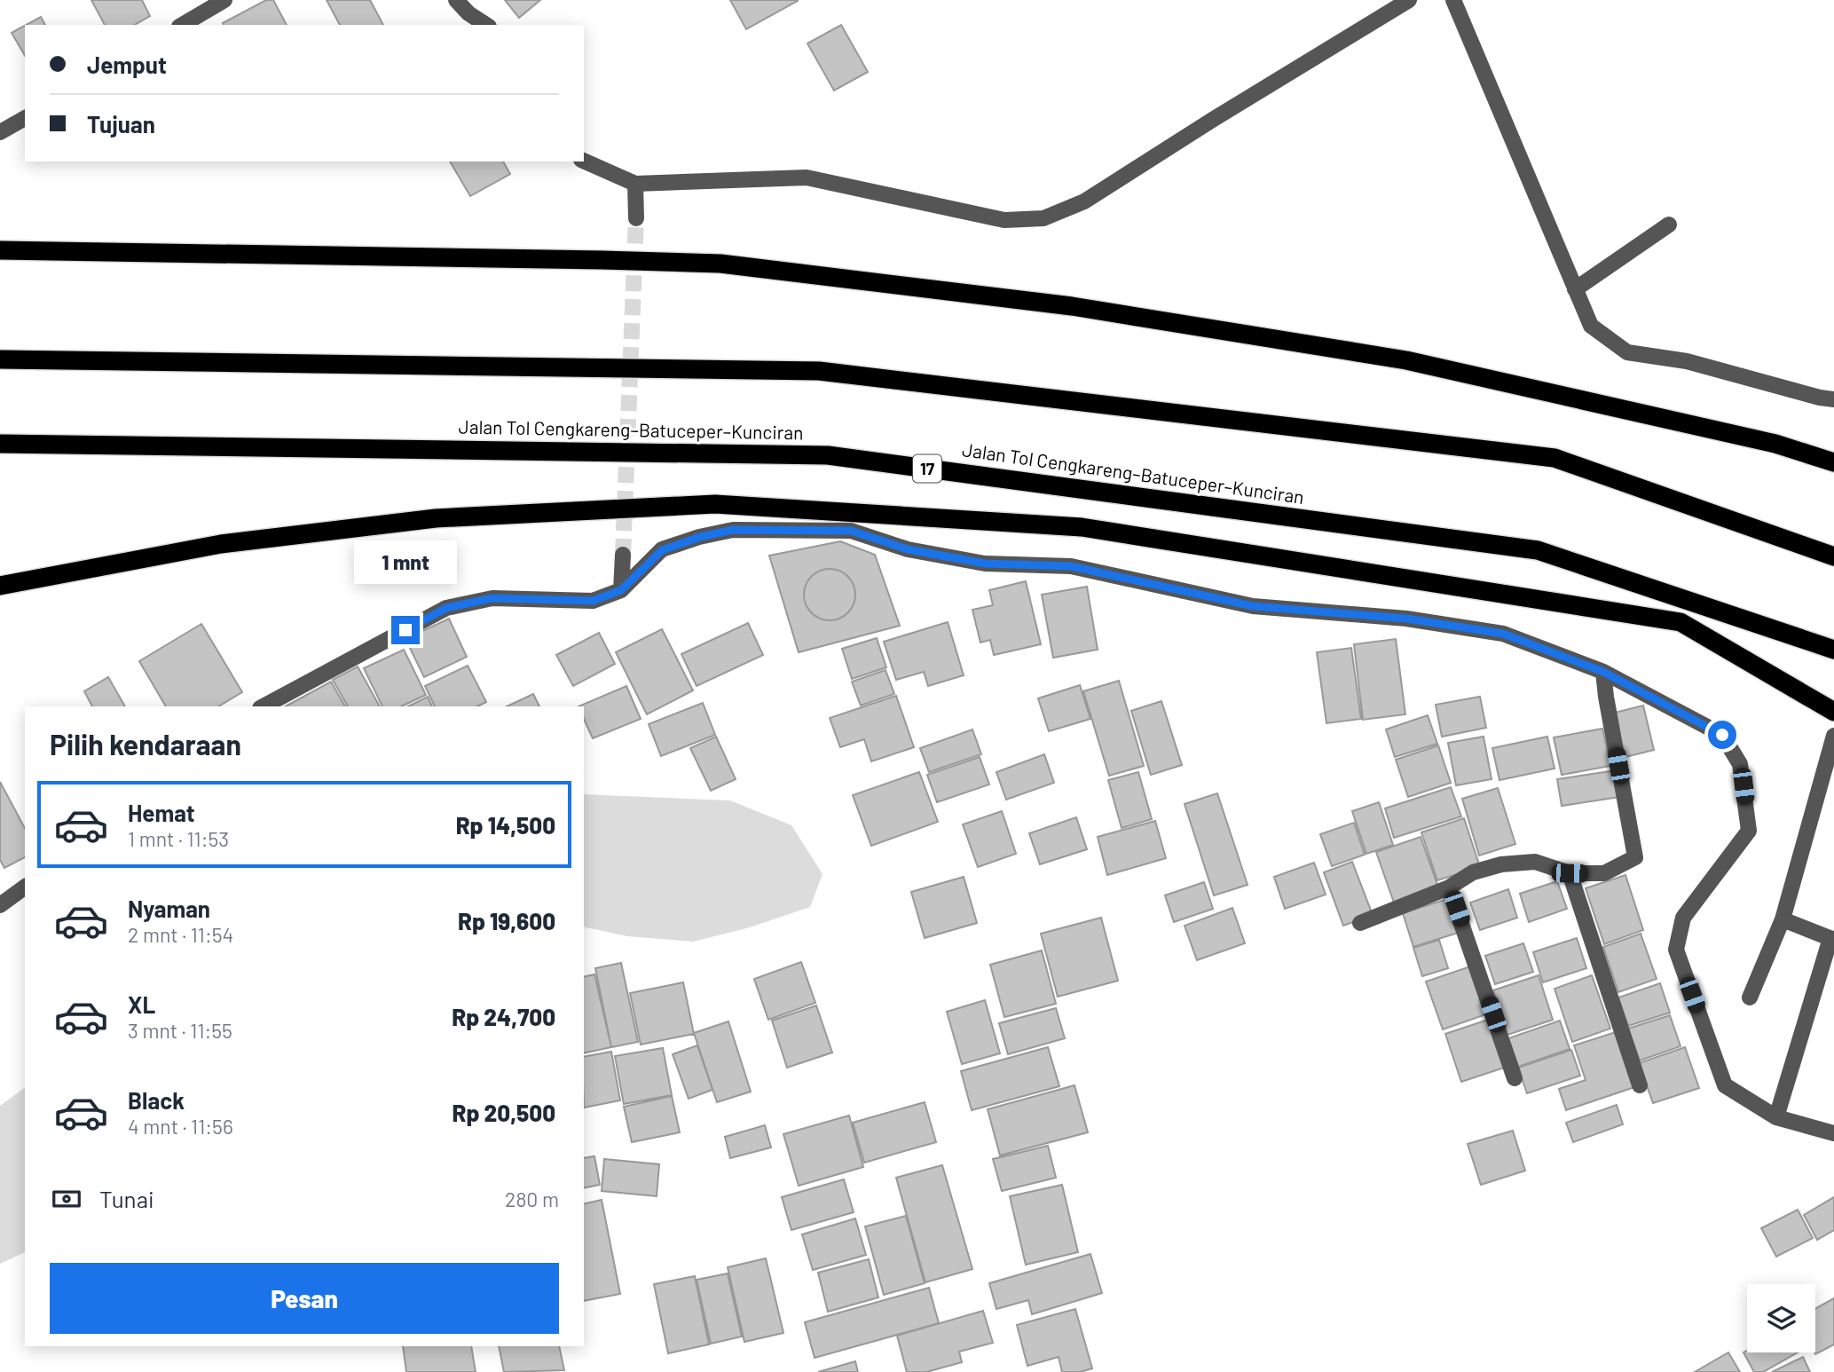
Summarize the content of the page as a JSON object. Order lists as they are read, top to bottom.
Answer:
{
  "streets": {
    "highway": ["Jalan Tol Cengkareng–Batuceper–Kunciran", "17"]
  },
  "page": {
    "banner": ["Jemput", "Tujuan"],
    "bubble": "1 mnt",
    "heading": "Pilih kendaraan",
    "list": [
      {
        "name": "Hemat",
        "note": "1 mnt · 11:53",
        "value": "Rp 14,500"
      },
      {
        "name": "Nyaman",
        "note": "2 mnt · 11:54",
        "value": "Rp 19,600"
      },
      {
        "name": "XL",
        "note": "3 mnt · 11:55",
        "value": "Rp 24,700"
      },
      {
        "name": "Black",
        "note": "4 mnt · 11:56",
        "value": "Rp 20,500"
      }
    ],
    "pay": ["Tunai", "280 m"],
    "buttons": "Pesan"
  }
}
